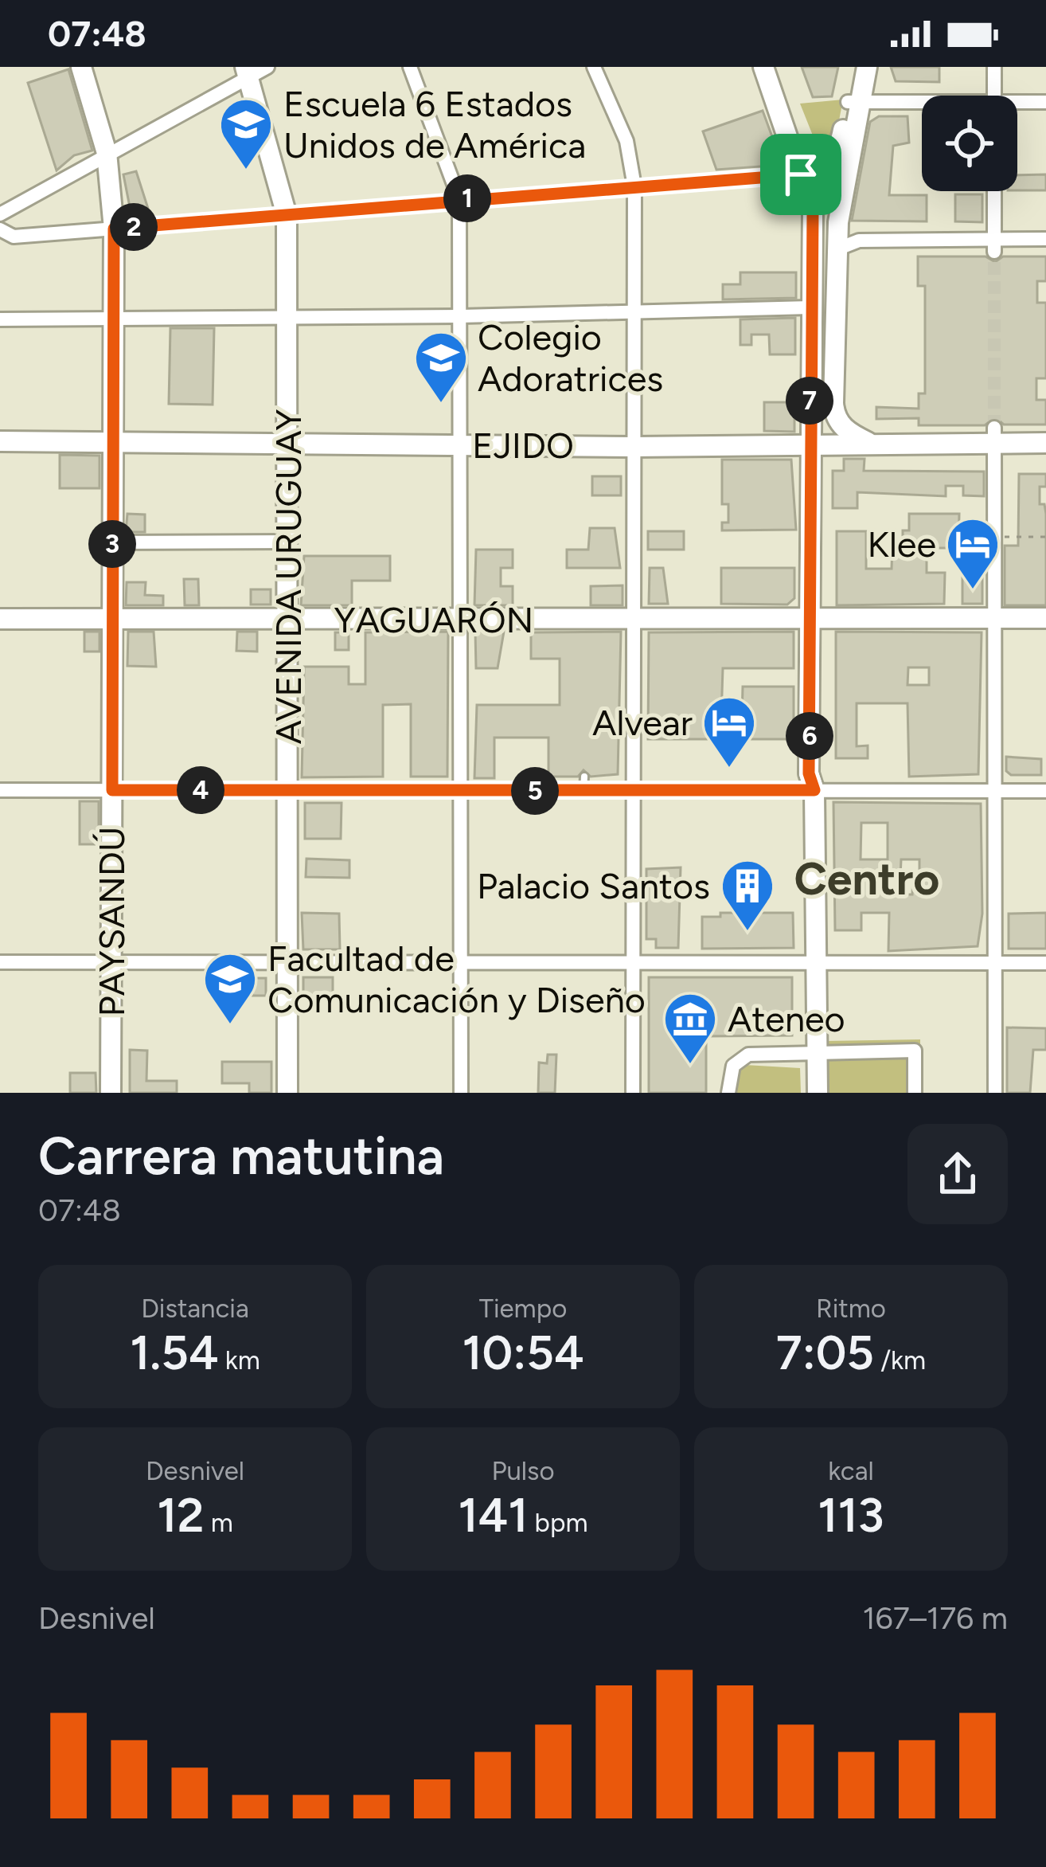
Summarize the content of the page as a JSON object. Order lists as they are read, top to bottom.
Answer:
{
  "streets": {
    "street": [
      "EJIDO",
      "AVENIDA URUGUAY",
      "YAGUARÓN",
      "PAYSANDÚ"
    ]
  },
  "crossings": [
    ["EJIDO", "AVENIDA URUGUAY"],
    ["EJIDO", "PAYSANDÚ"],
    ["AVENIDA URUGUAY", "YAGUARÓN"],
    ["YAGUARÓN", "PAYSANDÚ"]
  ],
  "districts": ["Centro"],
  "places": {
    "school or university": ["Escuela 6 Estados Unidos de América", "Colegio Adoratrices", "Facultad de Comunicación y Diseño"],
    "hotel": ["Klee", "Alvear"],
    "building": ["Palacio Santos"],
    "museum": ["Ateneo"]
  },
  "page": {
    "status": "07:48",
    "pins": [
      "1",
      "2",
      "7",
      "3",
      "6",
      "4",
      "5"
    ],
    "heading": ["Carrera matutina", "07:48"],
    "stats": [
      ["Distancia", "1.54 km"],
      ["Tiempo", "10:54"],
      ["Ritmo", "7:05 /km"],
      ["Desnivel", "12 m"],
      ["Pulso", "141 bpm"],
      ["kcal", "113"]
    ],
    "chart": ["Desnivel", "167–176 m"]
  }
}
